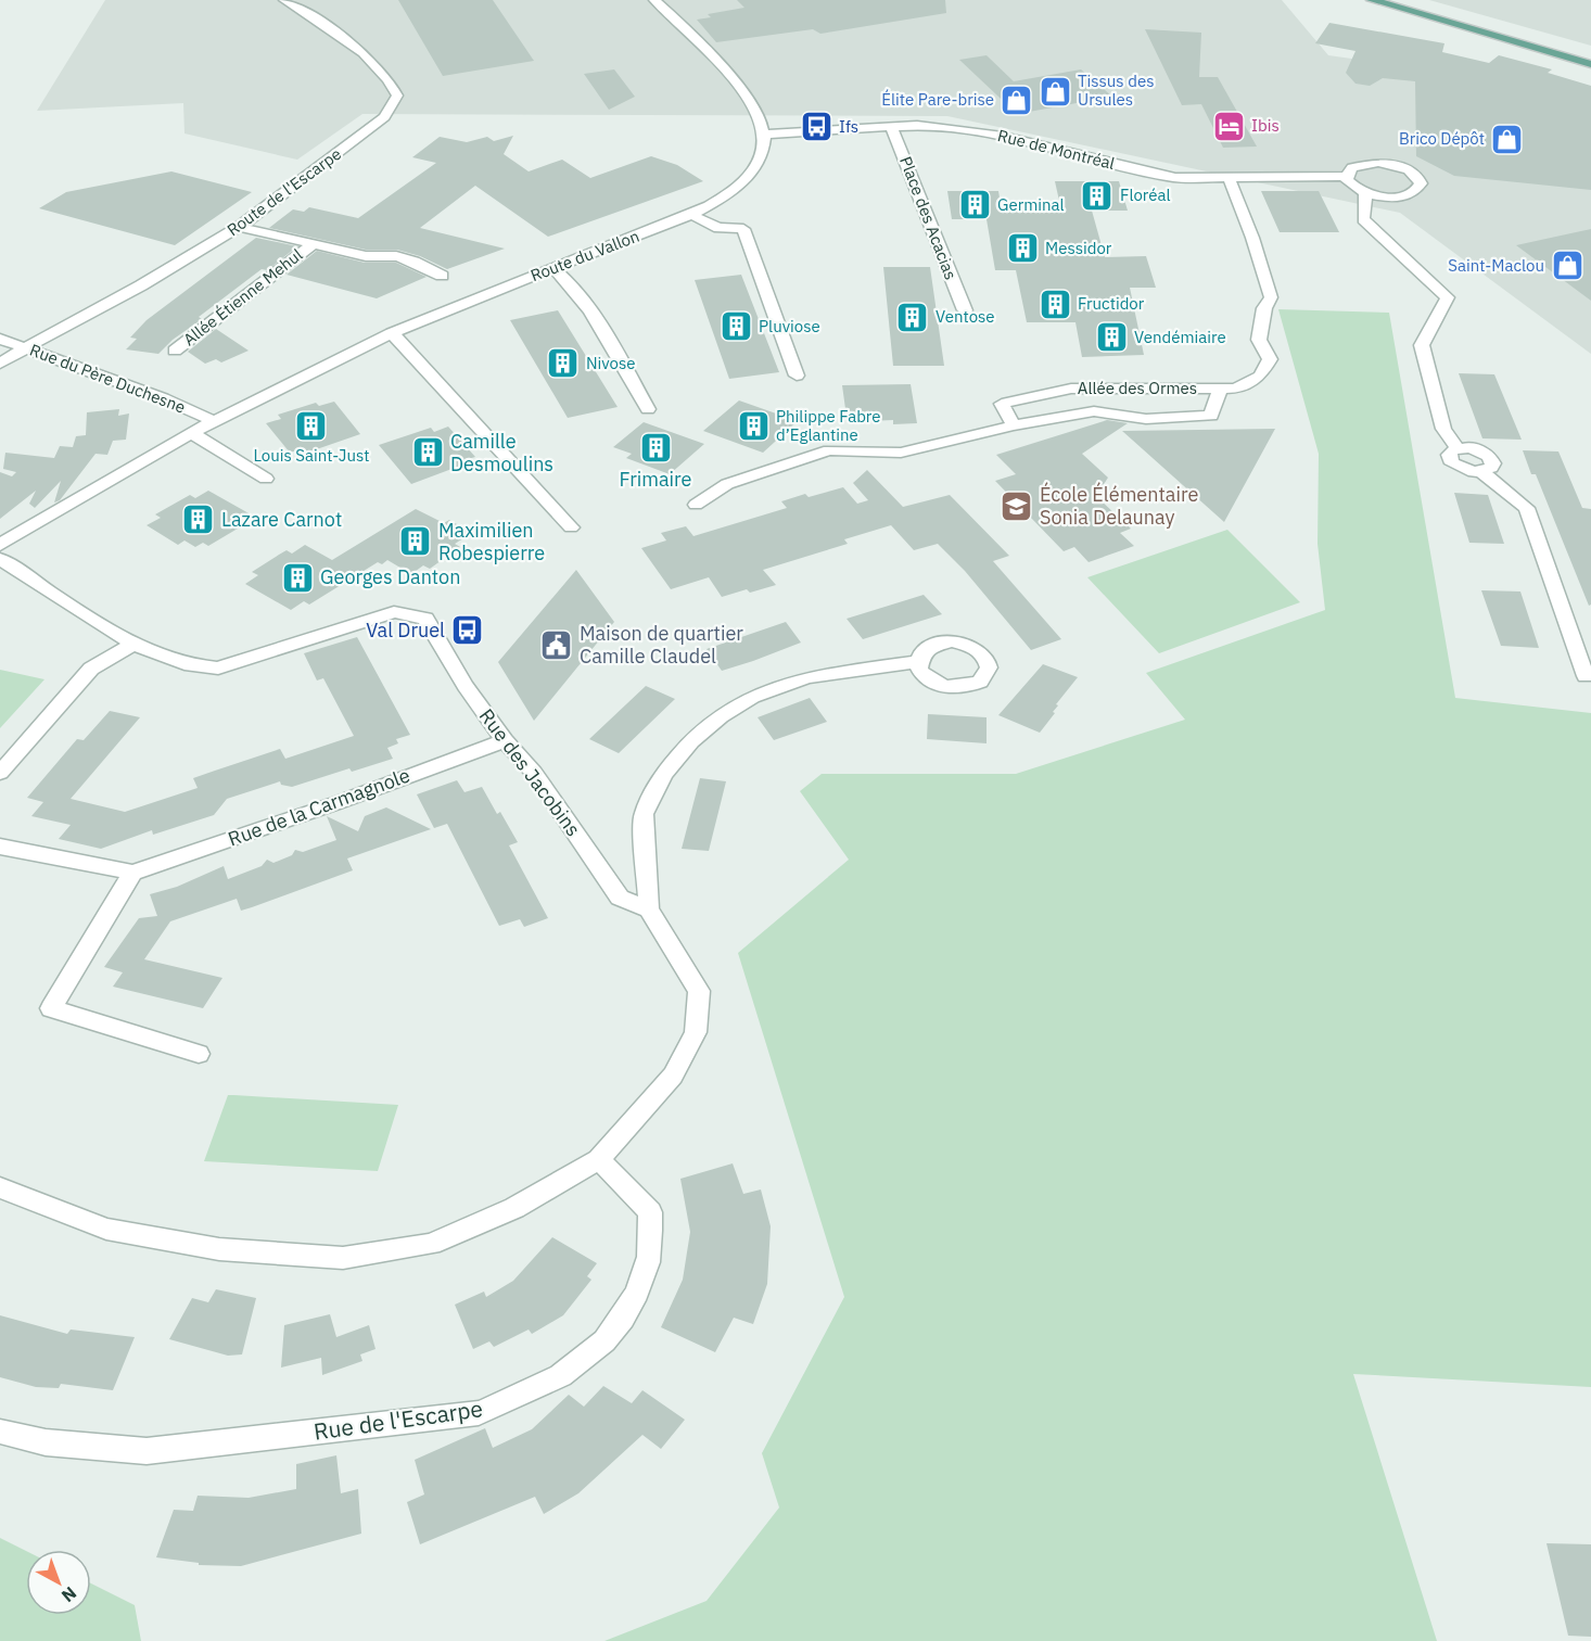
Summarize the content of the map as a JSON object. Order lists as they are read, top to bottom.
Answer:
{
  "streets": {
    "street": [
      "Rue de Montréal",
      "Route de l'Escarpe",
      "Place des Acacias",
      "Route du Vallon",
      "Allée Étienne Mehul",
      "Rue du Père Duchesne",
      "Allée des Ormes",
      "Rue des Jacobins",
      "Rue de la Carmagnole",
      "Rue de l'Escarpe"
    ]
  },
  "crossings": [
    ["Rue de Montréal", "Place des Acacias"],
    ["Rue de Montréal", "Route du Vallon"],
    ["Rue de Montréal", "Allée des Ormes"],
    ["Route de l'Escarpe", "Rue du Père Duchesne"],
    ["Route du Vallon", "Rue du Père Duchesne"],
    ["Rue des Jacobins", "Rue de la Carmagnole"]
  ],
  "places": {
    "shop": [
      "Tissus des Ursules",
      "Élite Pare-brise",
      "Brico Dépôt",
      "Saint-Maclou"
    ],
    "hotel": ["Ibis"],
    "bus stop": ["Ifs", "Val Druel"],
    "building": [
      "Floréal",
      "Germinal",
      "Messidor",
      "Fructidor",
      "Ventose",
      "Pluviose",
      "Vendémiaire",
      "Nivose",
      "Louis Saint-Just",
      "Philippe Fabre d’Eglantine",
      "Frimaire",
      "Camille Desmoulins",
      "Lazare Carnot",
      "Maximilien Robespierre",
      "Georges Danton"
    ],
    "school or university": ["École Élémentaire Sonia Delaunay"],
    "public building": ["Maison de quartier Camille Claudel"]
  },
  "north": "bottom right"
}
